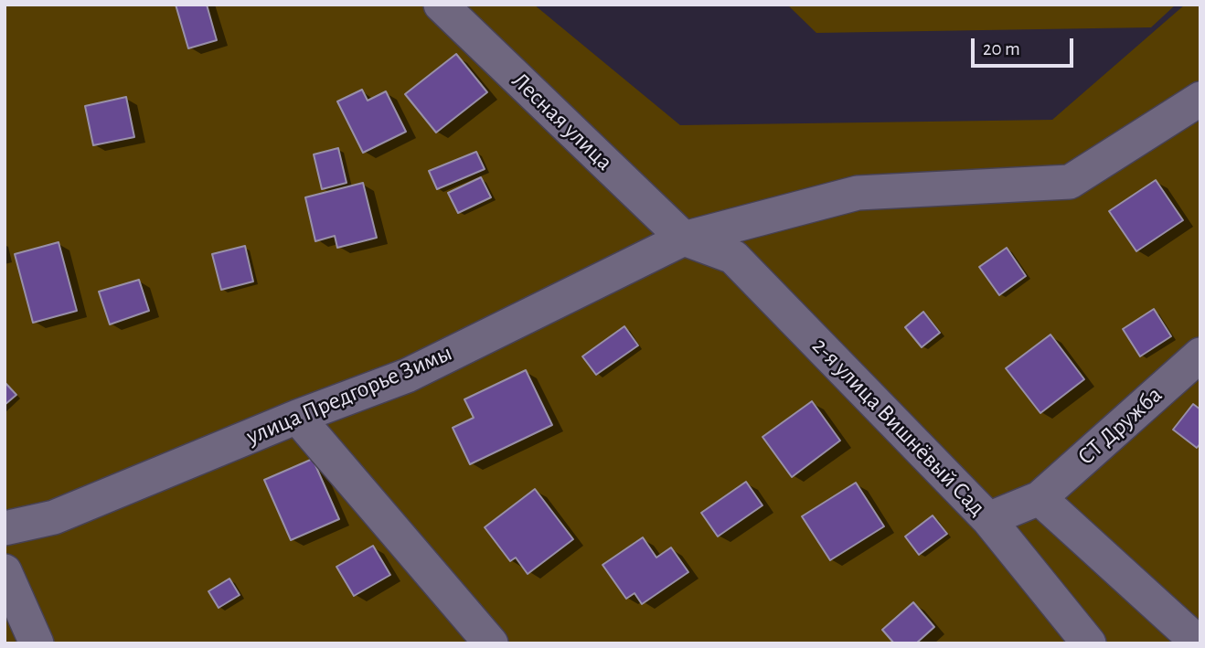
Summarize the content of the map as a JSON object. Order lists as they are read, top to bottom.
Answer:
{
  "streets": {
    "street": [
      "Лесная улица",
      "улица Предгорье Зимы",
      "СТ Дружба",
      "2-я улица Вишнёвый Сад"
    ]
  },
  "crossings": [
    ["Лесная улица", "улица Предгорье Зимы"],
    ["Лесная улица", "2-я улица Вишнёвый Сад"],
    ["улица Предгорье Зимы", "2-я улица Вишнёвый Сад"],
    ["СТ Дружба", "2-я улица Вишнёвый Сад"]
  ],
  "scale_bar": "20 m"
}
